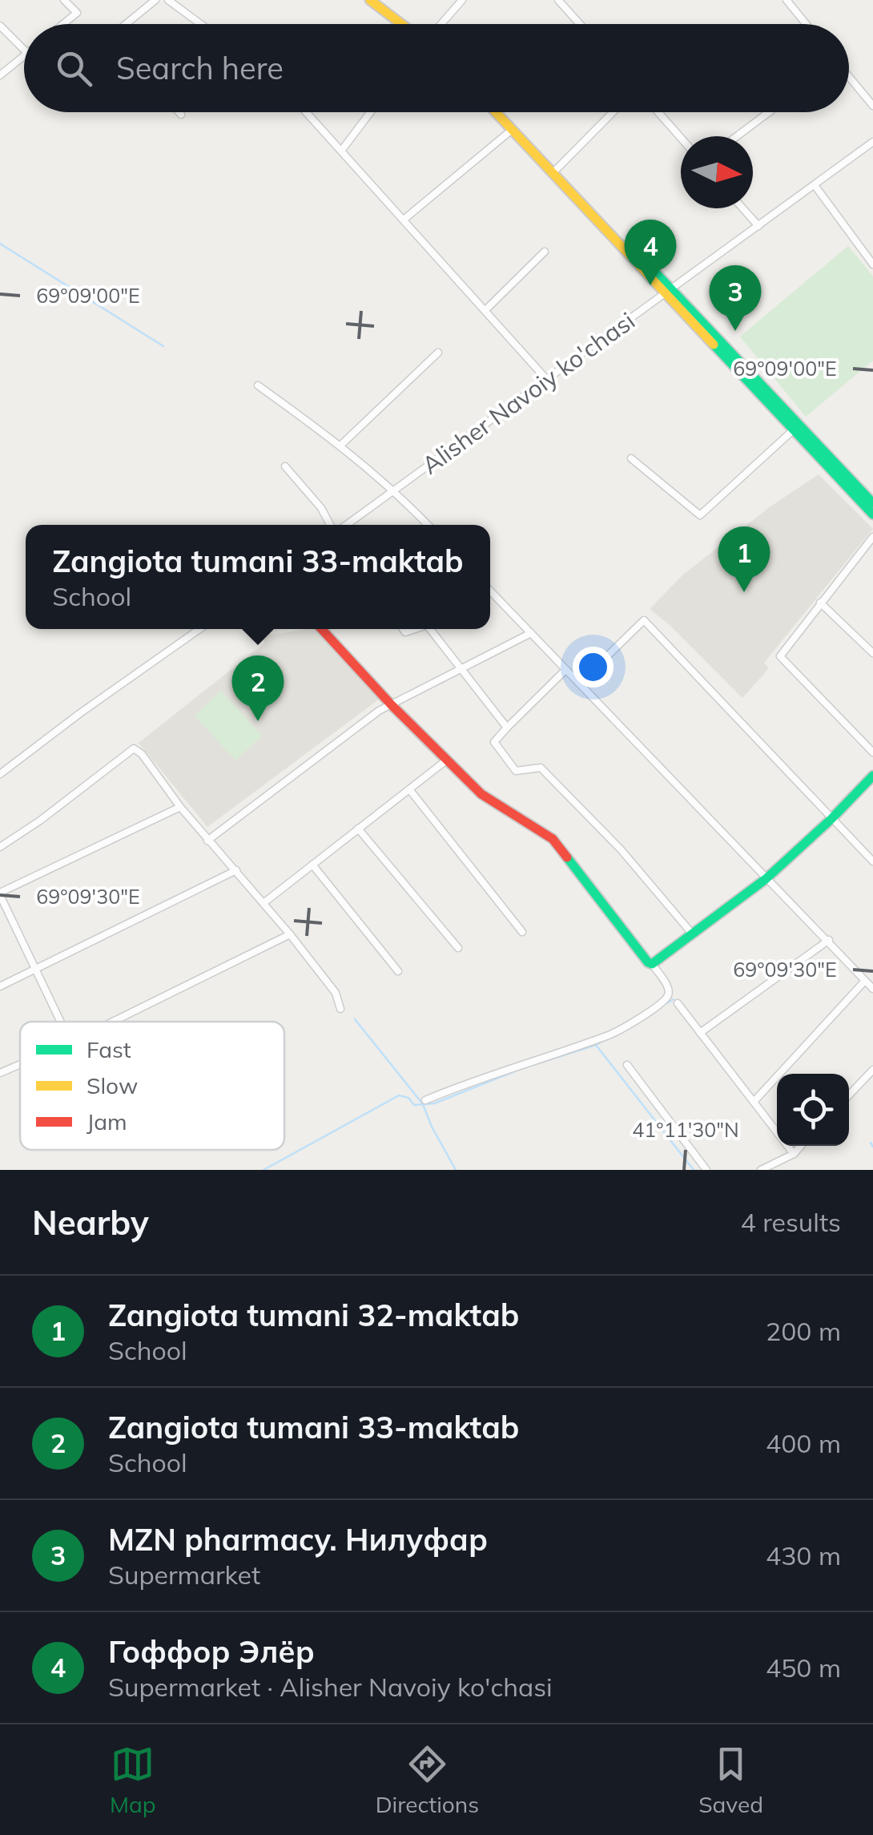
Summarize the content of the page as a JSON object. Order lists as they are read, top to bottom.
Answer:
{
  "streets": {
    "street": ["Alisher Navoiy ko'chasi"]
  },
  "legend": ["Fast", "Slow", "Jam"],
  "north": "right",
  "page": {
    "search": "Search here",
    "pins": [
      "4",
      "3",
      "1",
      "2"
    ],
    "popup": ["Zangiota tumani 33-maktab", "School"],
    "heading": ["Nearby", "4 results"],
    "list": [
      {
        "mark": "1",
        "name": "Zangiota tumani 32-maktab",
        "note": "School",
        "value": "200 m"
      },
      {
        "mark": "2",
        "name": "Zangiota tumani 33-maktab",
        "note": "School",
        "value": "400 m"
      },
      {
        "mark": "3",
        "name": "MZN pharmacy. Нилуфар",
        "note": "Supermarket",
        "value": "430 m"
      },
      {
        "mark": "4",
        "name": "Гоффор Элёр",
        "note": "Supermarket · Alisher Navoiy ko'chasi",
        "value": "450 m"
      }
    ],
    "nav": ["Map", "Directions", "Saved"]
  },
  "coordinates": ["69°09'00\"E", "69°09'30\"E", "41°11'30\"N"]
}
